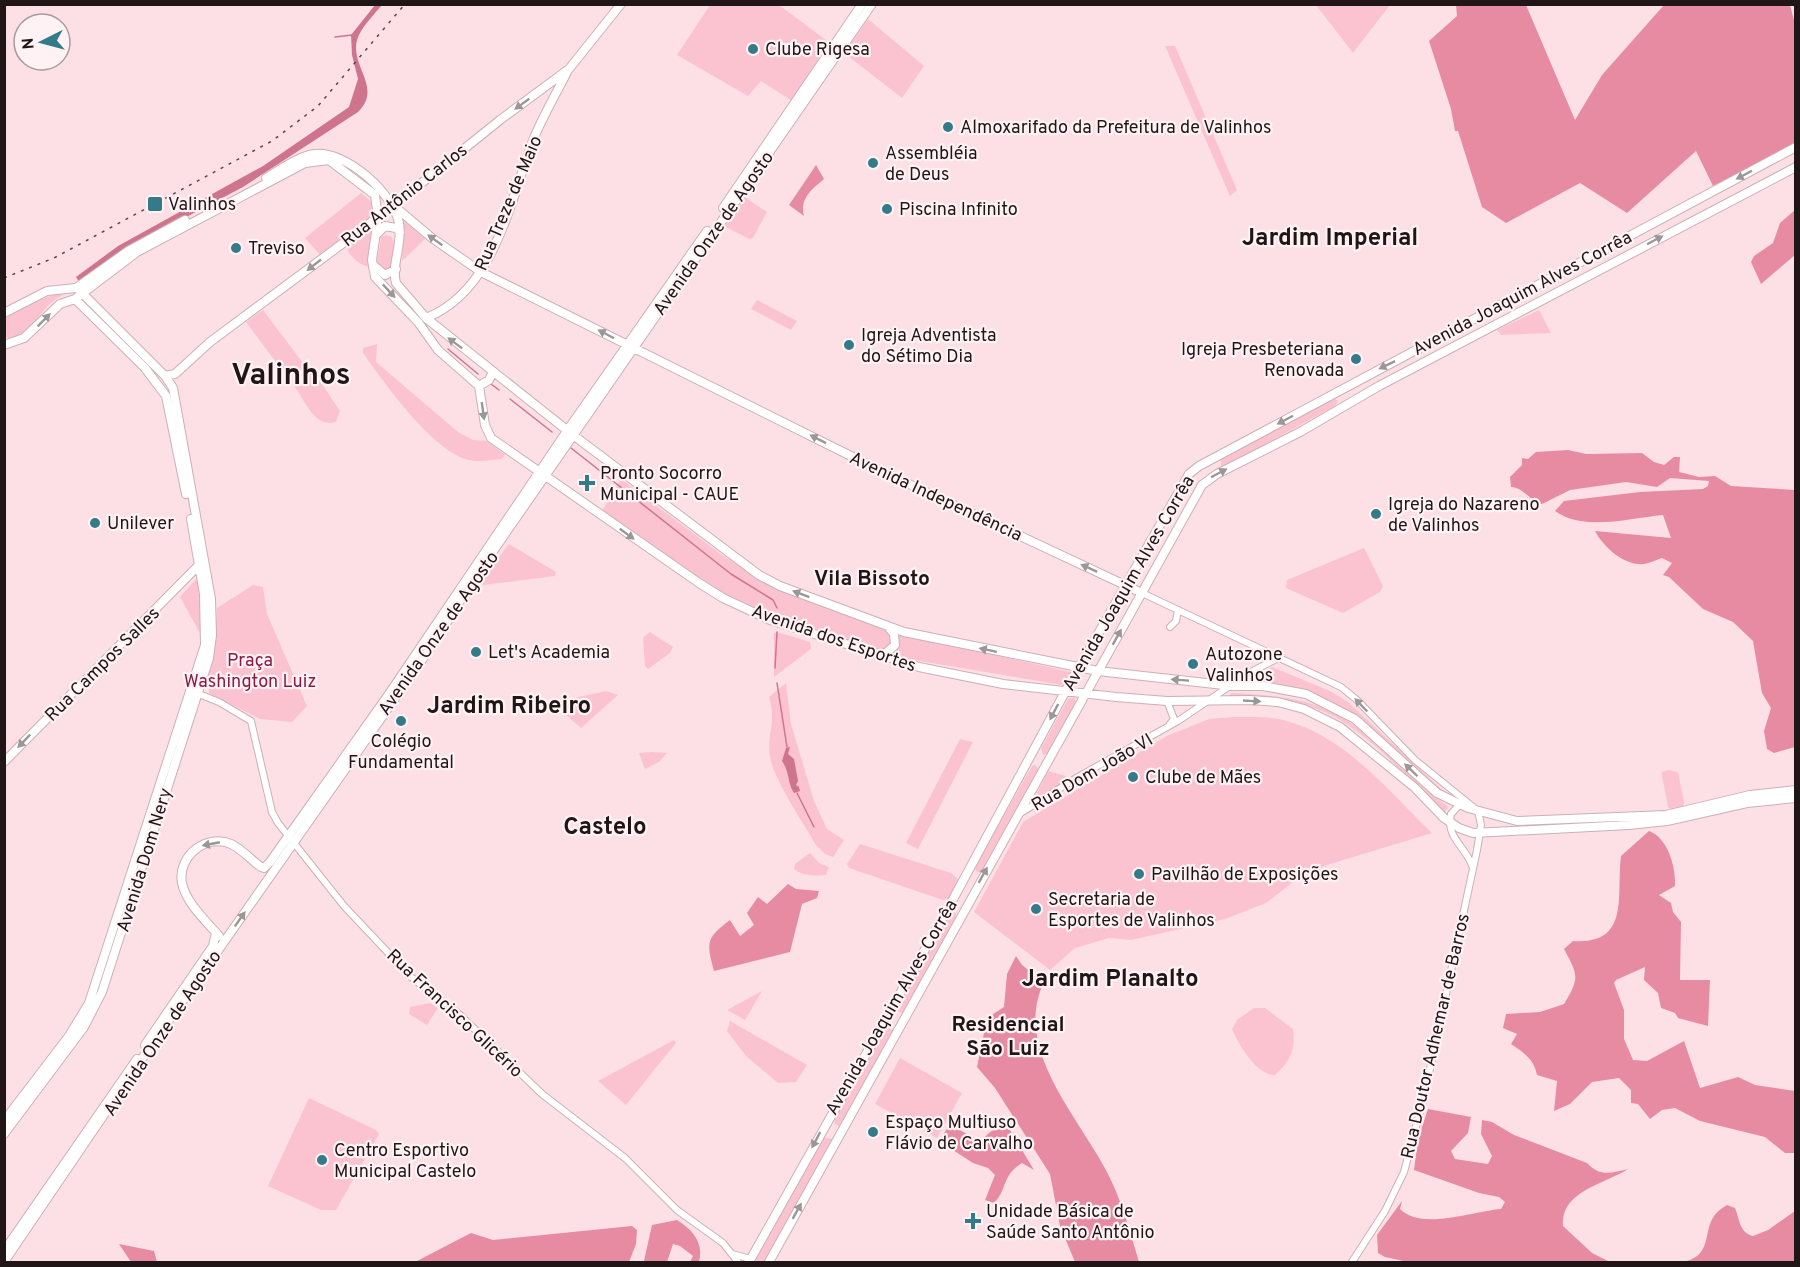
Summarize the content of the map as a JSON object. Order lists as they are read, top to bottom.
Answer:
{
  "streets": {
    "main road": [
      "Rua Antônio Carlos",
      "Rua Treze de Maio",
      "Avenida Onze de Agosto",
      "Avenida Joaquim Alves Corrêa",
      "Avenida Independência",
      "Avenida dos Esportes",
      "Rua Campos Salles",
      "Avenida Dom Nery"
    ],
    "street": ["Rua Dom João VI", "Rua Francisco Glicério", "Rua Doutor Adhemar de Barros"]
  },
  "crossings": [
    ["Rua Antônio Carlos", "Rua Treze de Maio"],
    ["Rua Antônio Carlos", "Avenida Independência"],
    ["Rua Antônio Carlos", "Avenida dos Esportes"],
    ["Rua Treze de Maio", "Avenida Independência"],
    ["Rua Treze de Maio", "Avenida dos Esportes"],
    ["Avenida Onze de Agosto", "Avenida Independência"],
    ["Avenida Onze de Agosto", "Avenida dos Esportes"],
    ["Avenida Onze de Agosto", "Rua Francisco Glicério"],
    ["Avenida Joaquim Alves Corrêa", "Avenida Independência"],
    ["Avenida Joaquim Alves Corrêa", "Avenida dos Esportes"],
    ["Avenida Joaquim Alves Corrêa", "Rua Dom João VI"],
    ["Avenida Joaquim Alves Corrêa", "Rua Francisco Glicério"],
    ["Avenida Independência", "Avenida dos Esportes"],
    ["Avenida Independência", "Rua Dom João VI"],
    ["Avenida dos Esportes", "Rua Dom João VI"],
    ["Avenida dos Esportes", "Rua Doutor Adhemar de Barros"],
    ["Rua Campos Salles", "Avenida Dom Nery"],
    ["Avenida Dom Nery", "Rua Francisco Glicério"]
  ],
  "one_way": ["Rua Antônio Carlos", "Avenida Independência", "Rua Campos Salles"],
  "districts": [
    "Jardim Imperial",
    "Valinhos",
    "Vila Bissoto",
    "Jardim Ribeiro",
    "Castelo",
    "Jardim Planalto",
    "Residencial São Luiz"
  ],
  "parks": ["Praça Washington Luiz"],
  "places": {
    "other": [
      "Clube Rigesa",
      "Almoxarifado da Prefeitura de Valinhos",
      "Assembléia de Deus",
      "Piscina Infinito",
      "Treviso",
      "Igreja Adventista do Sétimo Dia",
      "Igreja Presbeteriana Renovada",
      "Igreja do Nazareno de Valinhos",
      "Unilever",
      "Let's Academia",
      "Autozone Valinhos",
      "Colégio Fundamental",
      "Clube de Mães",
      "Pavilhão de Exposições",
      "Secretaria de Esportes de Valinhos",
      "Espaço Multiuso Flávio de Carvalho",
      "Centro Esportivo Municipal Castelo"
    ],
    "transit": ["Valinhos"],
    "health": ["Pronto Socorro Municipal - CAUE", "Unidade Básica de Saúde Santo Antônio"]
  },
  "north": "left"
}
